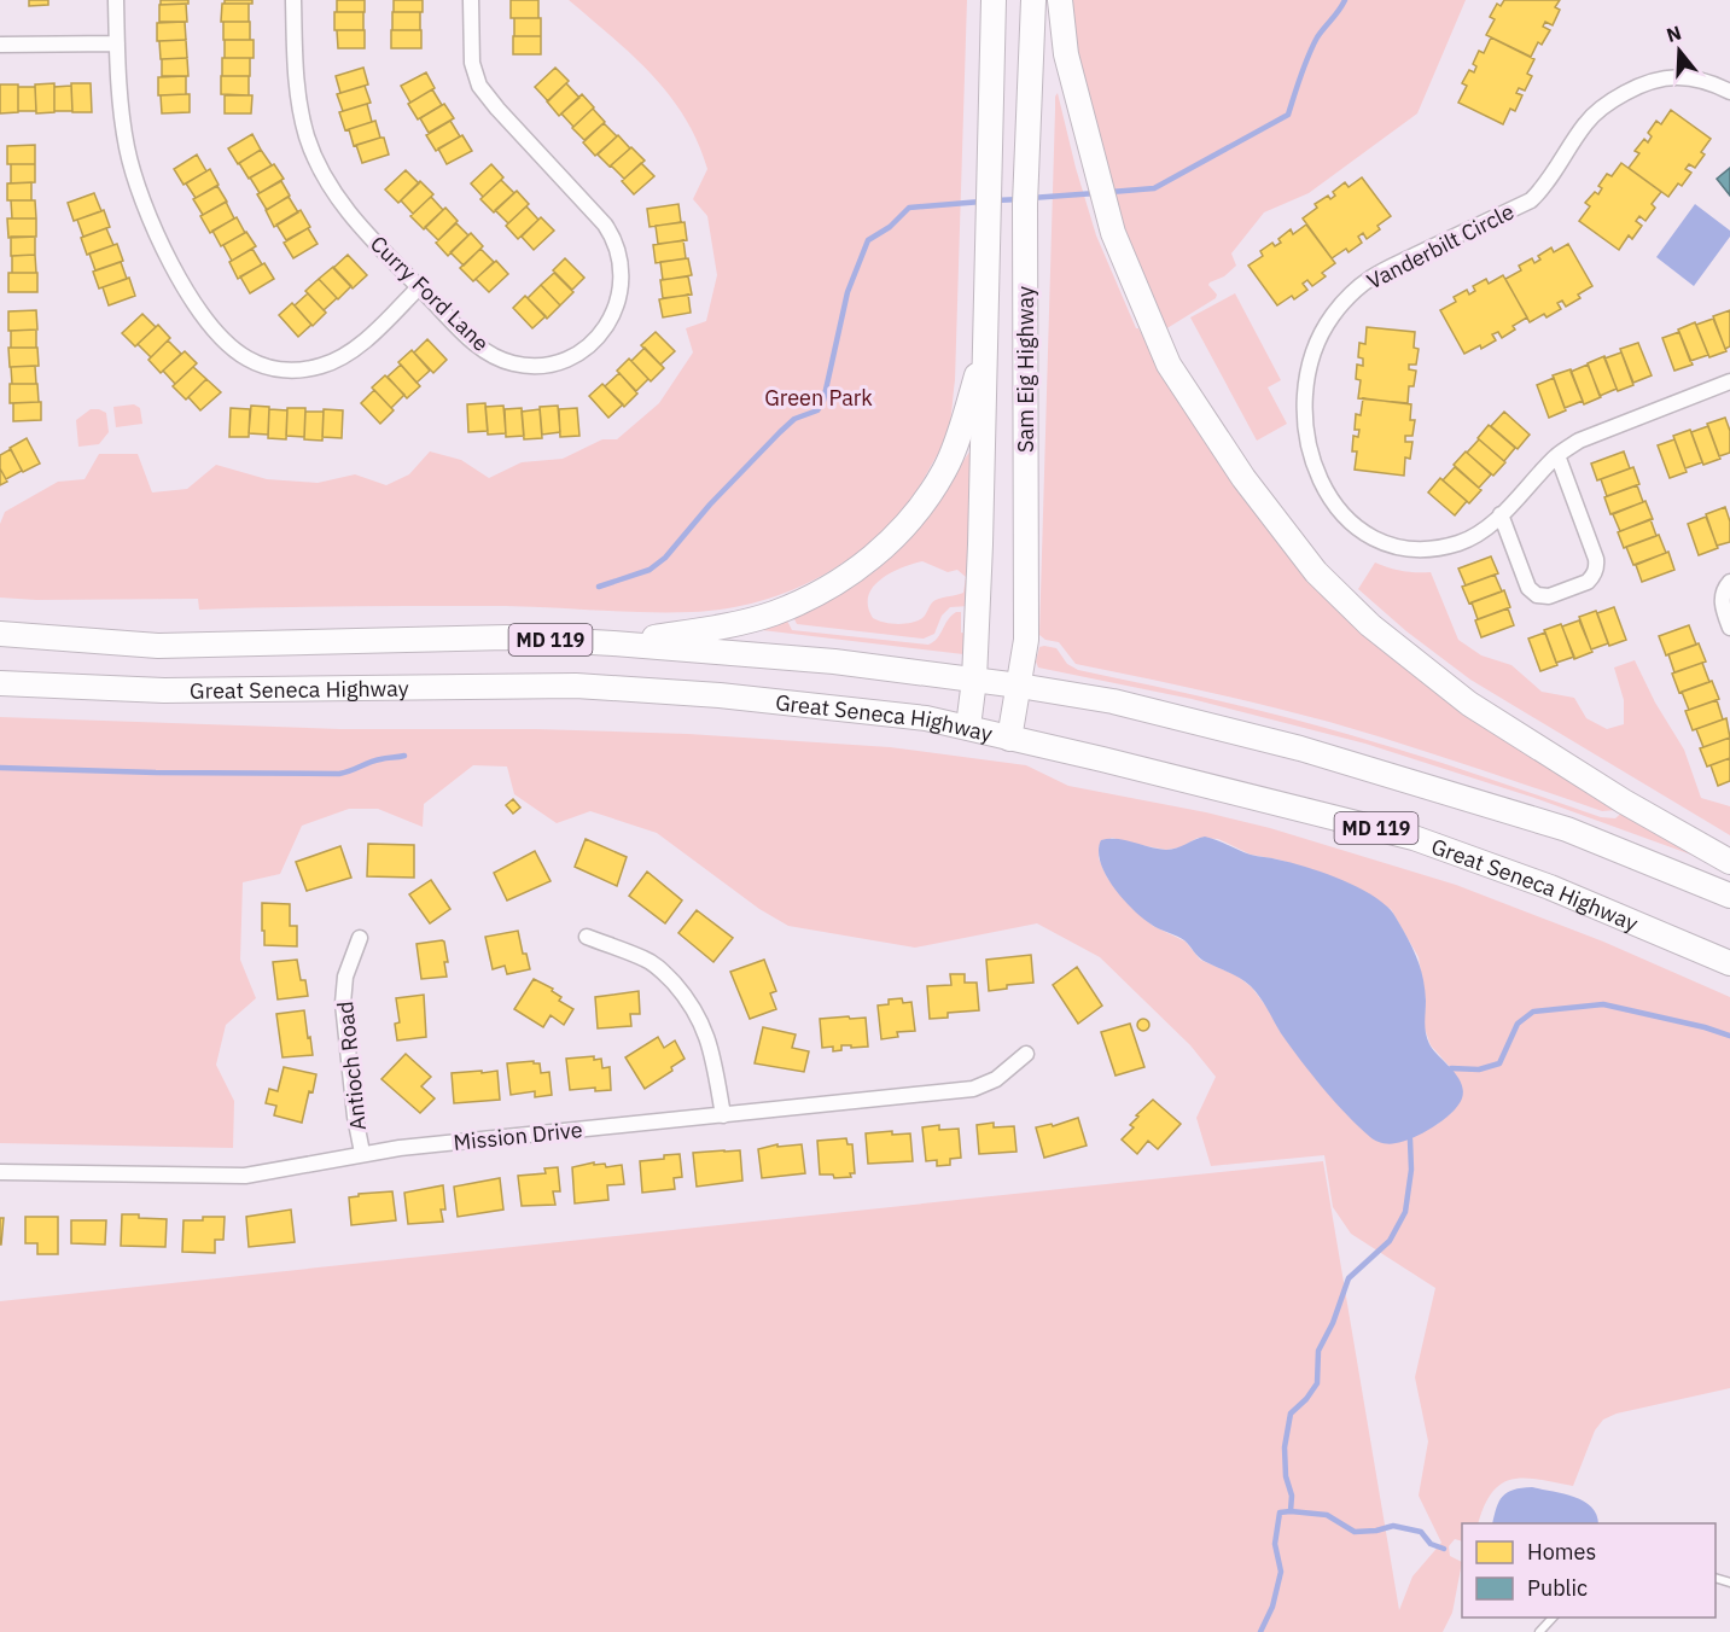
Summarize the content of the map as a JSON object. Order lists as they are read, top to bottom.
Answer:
{
  "streets": {
    "main road": ["Sam Eig Highway", "MD 119", "Great Seneca Highway"],
    "street": [
      "Vanderbilt Circle",
      "Curry Ford Lane",
      "Antioch Road",
      "Mission Drive"
    ]
  },
  "crossings": [
    ["Sam Eig Highway", "Great Seneca Highway"],
    ["Antioch Road", "Mission Drive"]
  ],
  "parks": ["Green Park"],
  "legend": ["Homes", "Public"],
  "north": "top"
}
